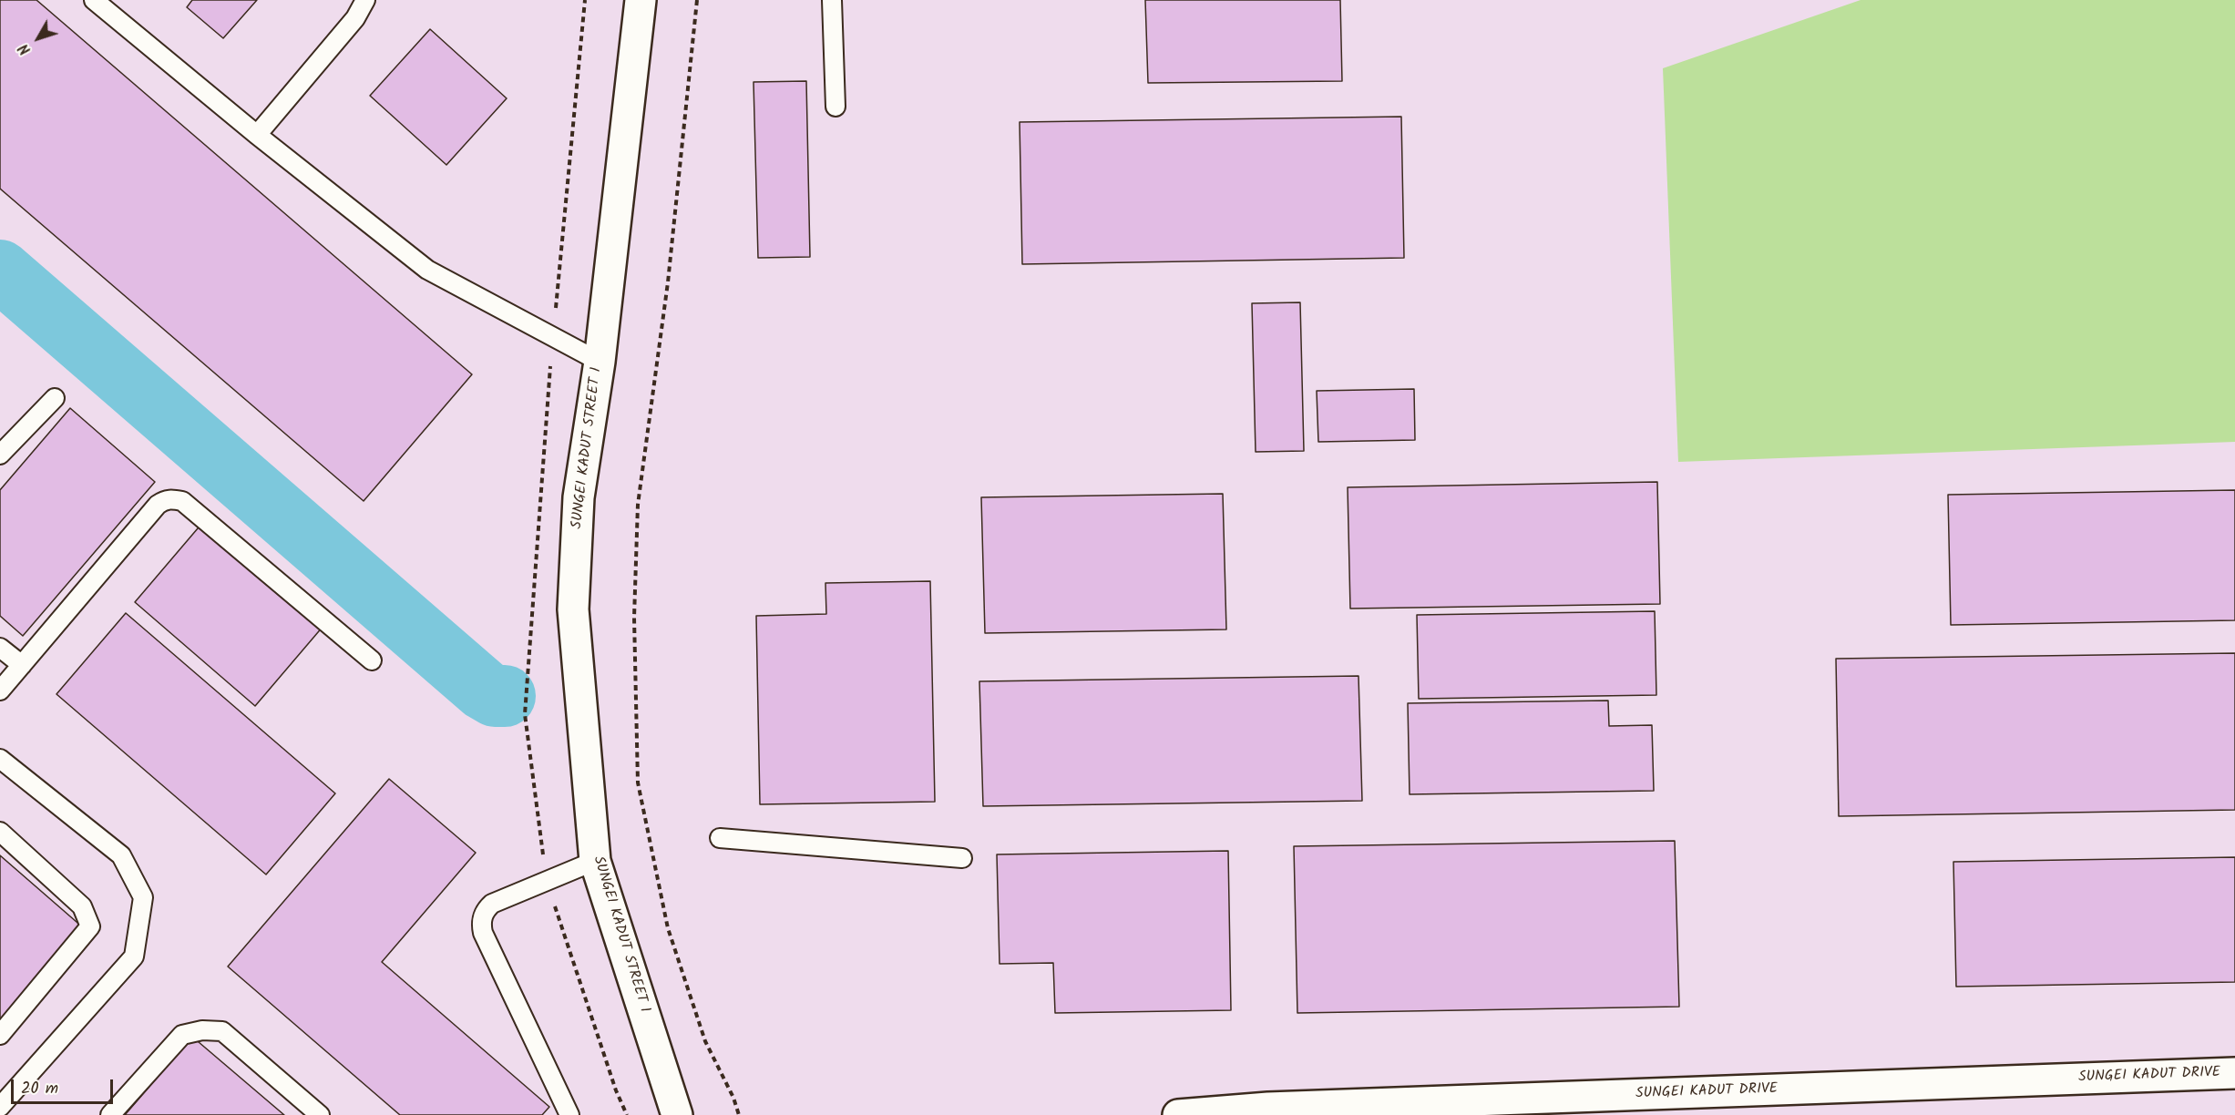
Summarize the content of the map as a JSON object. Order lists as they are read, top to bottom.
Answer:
{
  "streets": {
    "street": ["SUNGEI KADUT STREET 1", "SUNGEI KADUT DRIVE"]
  },
  "scale_bar": "20 m",
  "north": "bottom left"
}
